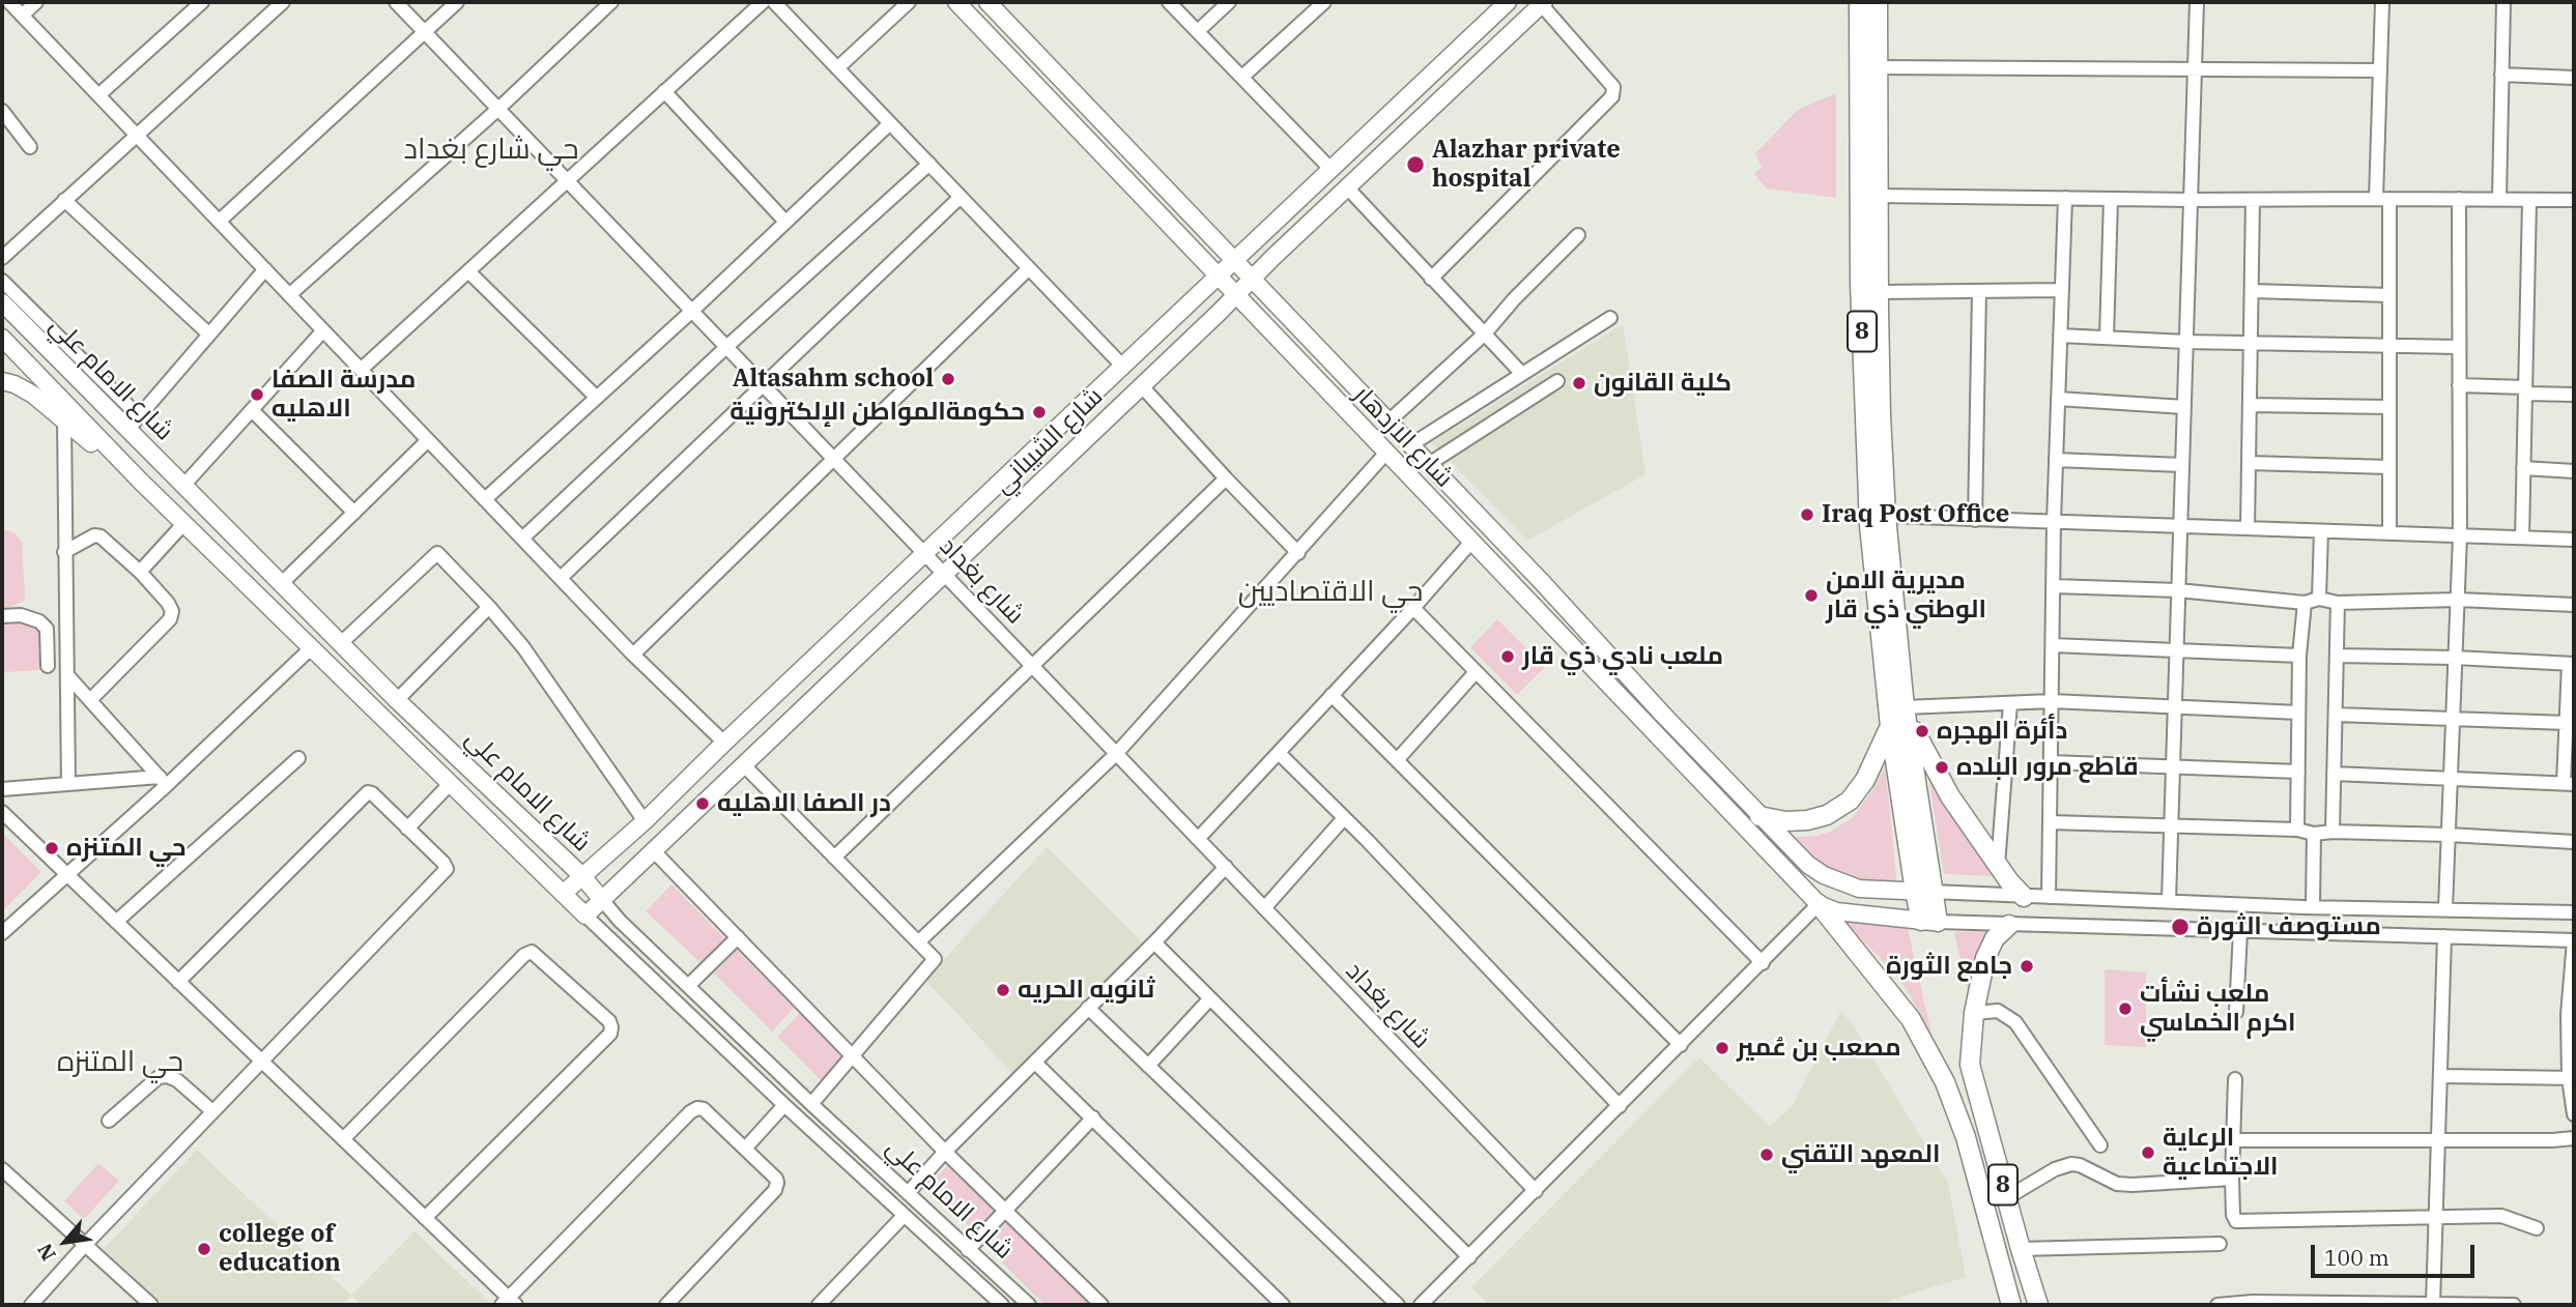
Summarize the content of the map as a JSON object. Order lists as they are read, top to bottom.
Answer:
{
  "streets": {
    "highway": ["8"],
    "main road": ["شارع الامام علي", "شارع الازدهار", "شارع الشيباني"],
    "street": ["شارع بغداد"]
  },
  "crossings": [
    ["8", "شارع الازدهار"],
    ["شارع الامام علي", "شارع الشيباني"],
    ["شارع الازدهار", "شارع الشيباني"],
    ["شارع الشيباني", "شارع بغداد"]
  ],
  "districts": ["حي شارع بغداد", "حي الاقتصاديين", "حي المتنزه"],
  "places": [
    "Alazhar private hospital",
    "Altasahm school",
    "كلية القانون",
    "مدرسة الصفا الاهليه",
    "حكومةالمواطن الإلكترونية",
    "Iraq Post Office",
    "مديرية الامن الوطني ذي قار",
    "ملعب نادي ذي قار",
    "دأئرة الهجره",
    "قاطع مرور البلده",
    "در الصفا الاهليه",
    "حي المتنزه",
    "مستوصف الثورة",
    "جامع الثورة",
    "ثانويه الحريه",
    "ملعب نشأت اكرم الخماسي",
    "مصعب بن عُمير",
    "الرعاية الاجتماعية",
    "المعهد التقني",
    "college of education"
  ],
  "scale_bar": "100 m",
  "north": "bottom left"
}
